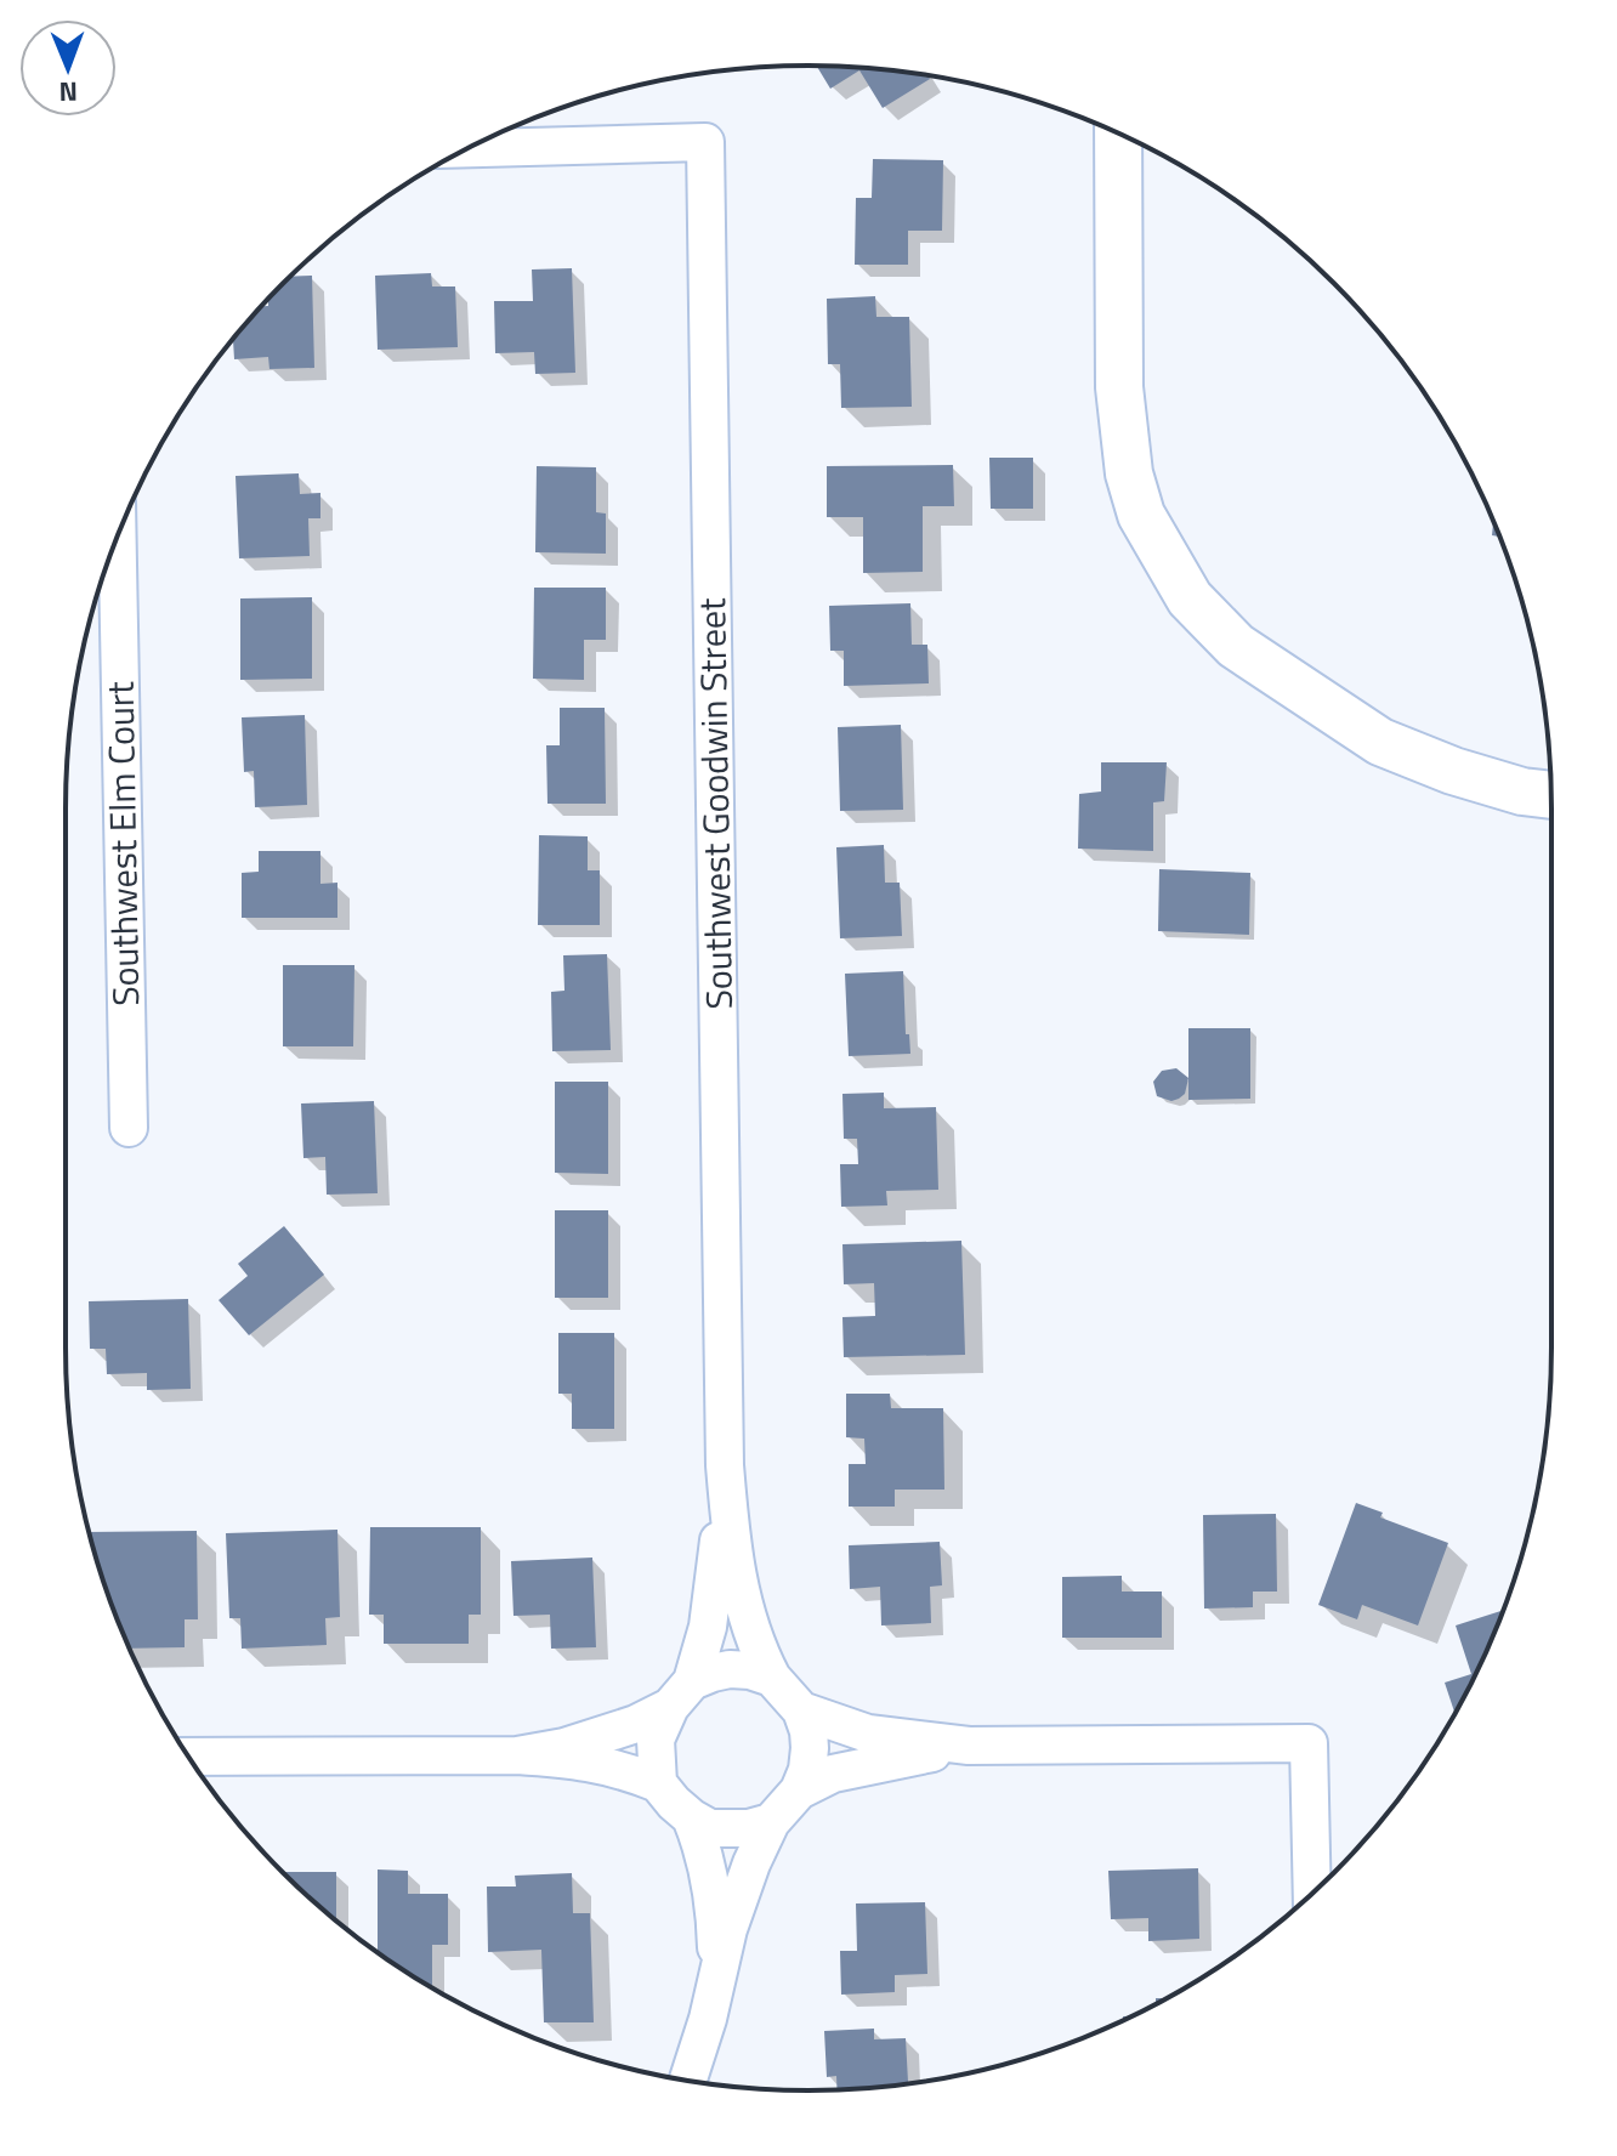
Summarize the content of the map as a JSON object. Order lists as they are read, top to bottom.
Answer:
{
  "streets": {
    "street": ["Southwest Goodwin Street", "Southwest Elm Court"]
  },
  "north": "bottom"
}
